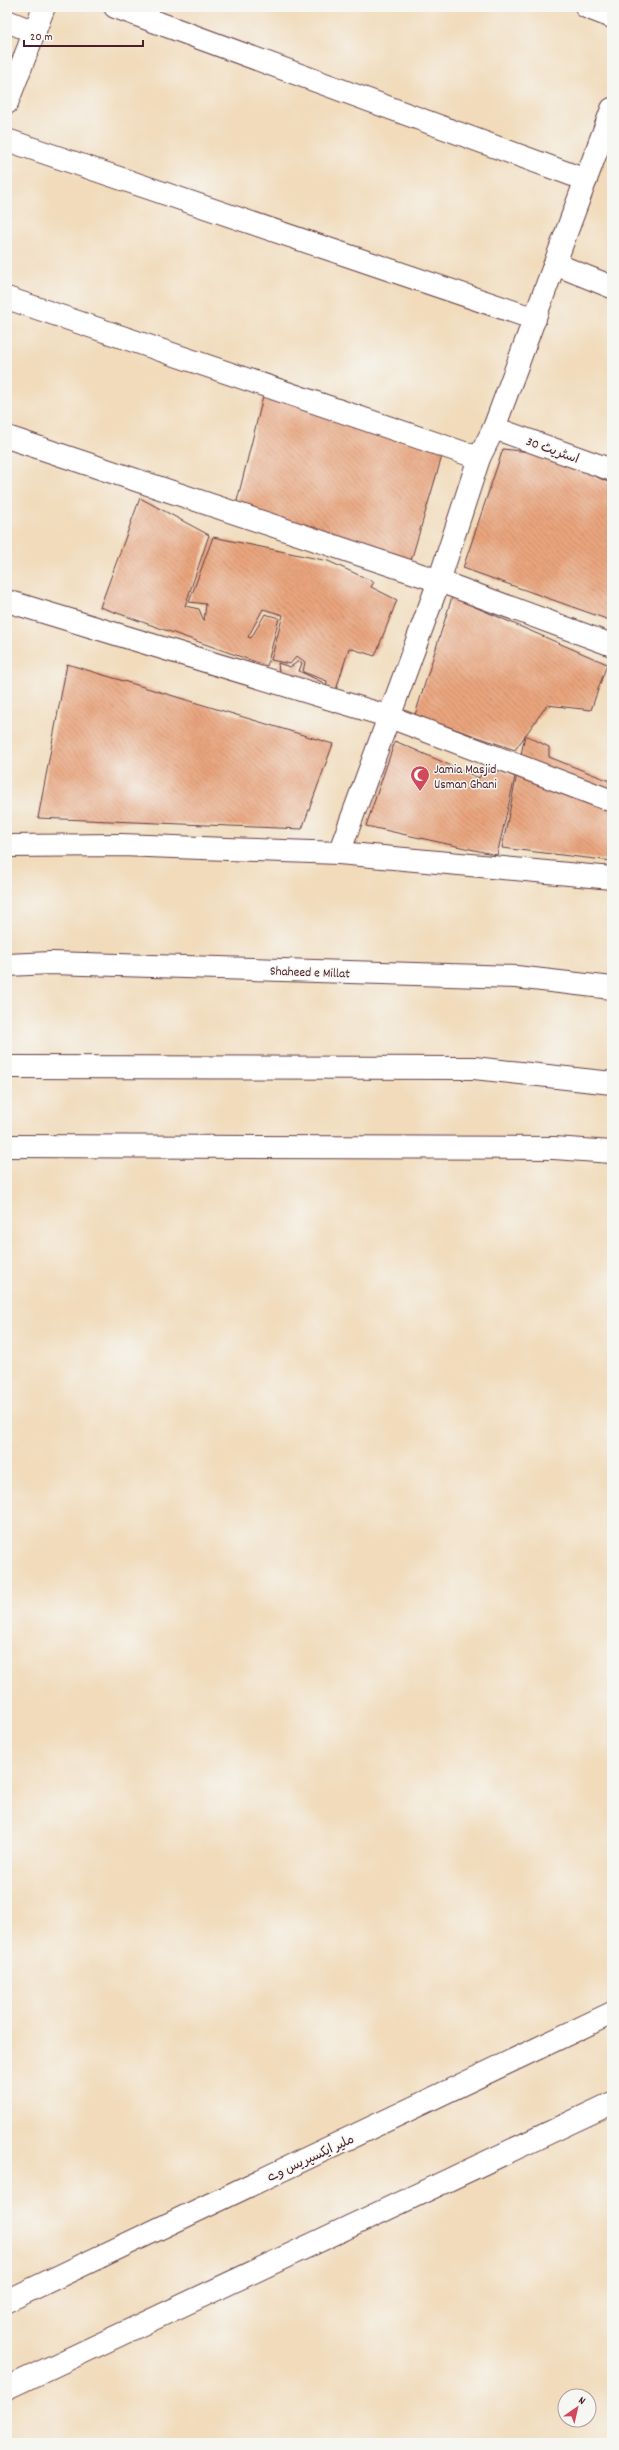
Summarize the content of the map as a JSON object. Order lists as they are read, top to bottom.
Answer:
{
  "streets": {
    "main road": ["اسٹریٹ 30", "Shaheed e Millat", "ملیر ایکسپریس وے"]
  },
  "places": {
    "mosque": ["Jamia Masjid Usman Ghani"]
  },
  "scale_bar": "20 m",
  "north": "top right"
}
